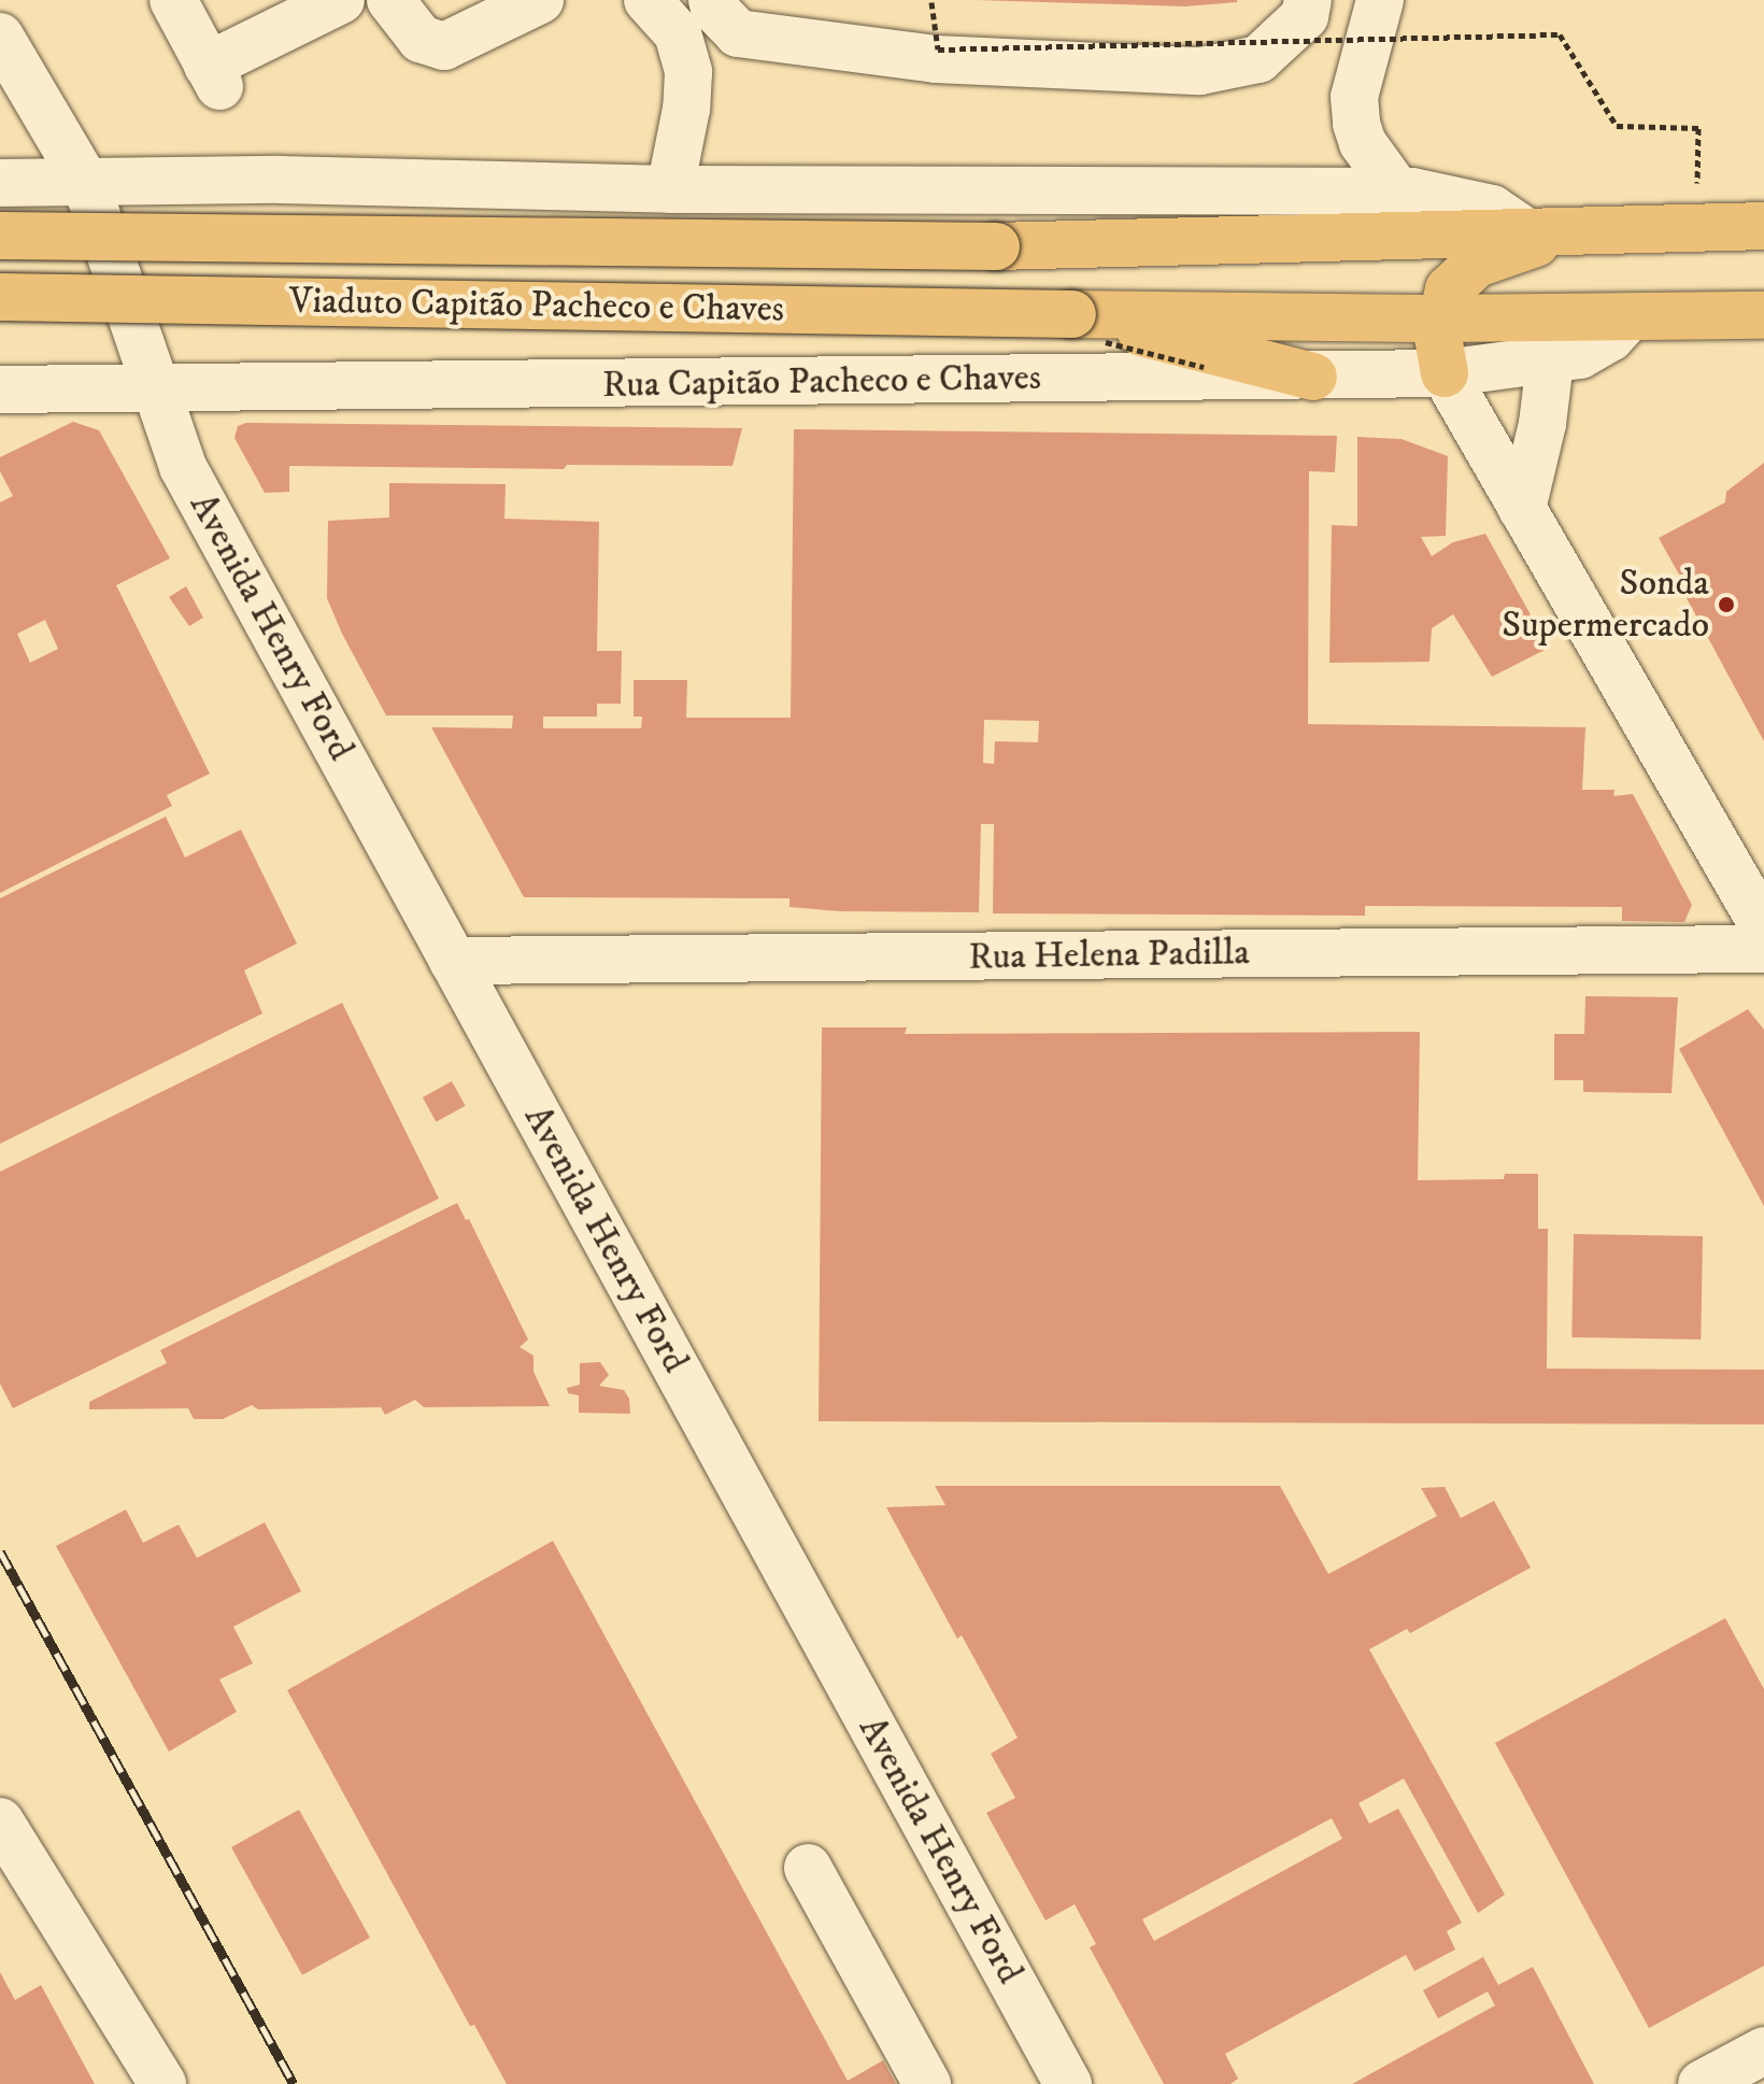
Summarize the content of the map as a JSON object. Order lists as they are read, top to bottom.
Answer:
{
  "streets": {
    "main road": ["Viaduto Capitão Pacheco e Chaves"],
    "street": ["Rua Capitão Pacheco e Chaves", "Avenida Henry Ford", "Rua Helena Padilla"]
  },
  "crossings": [
    ["Rua Capitão Pacheco e Chaves", "Avenida Henry Ford"],
    ["Avenida Henry Ford", "Rua Helena Padilla"]
  ],
  "places": ["Sonda Supermercado"]
}
